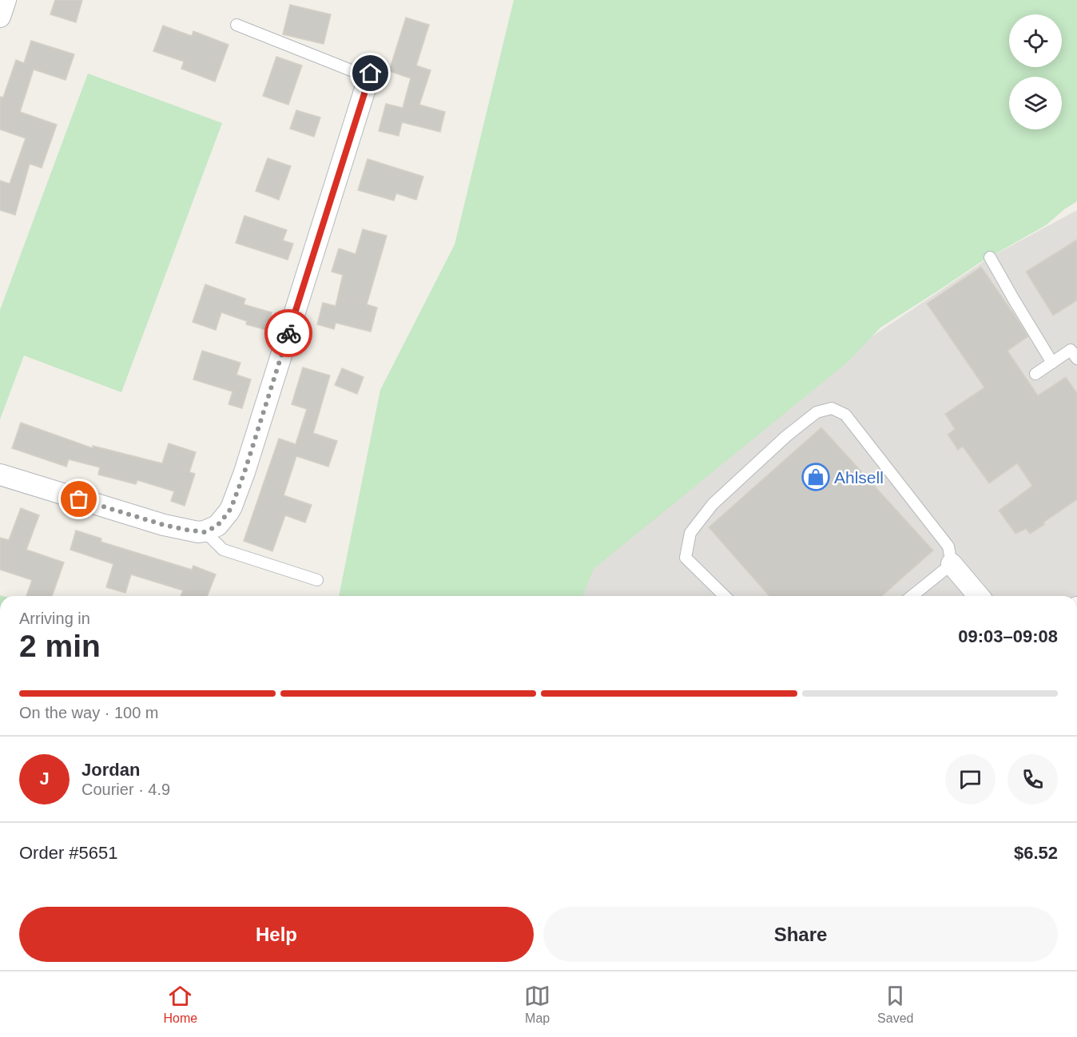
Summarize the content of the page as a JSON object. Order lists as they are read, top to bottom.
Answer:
{
  "places": {
    "shop": ["Ahlsell"]
  },
  "page": {
    "heading": ["2 min", "Arriving in", "09:03–09:08"],
    "panel": [
      "Jordan",
      "Courier · 4.9",
      "Order #5651",
      "$6.52"
    ],
    "bar": "On the way · 100 m",
    "round": "J",
    "buttons": ["Help", "Share"],
    "tabs": ["Home", "Map", "Saved"]
  }
}
